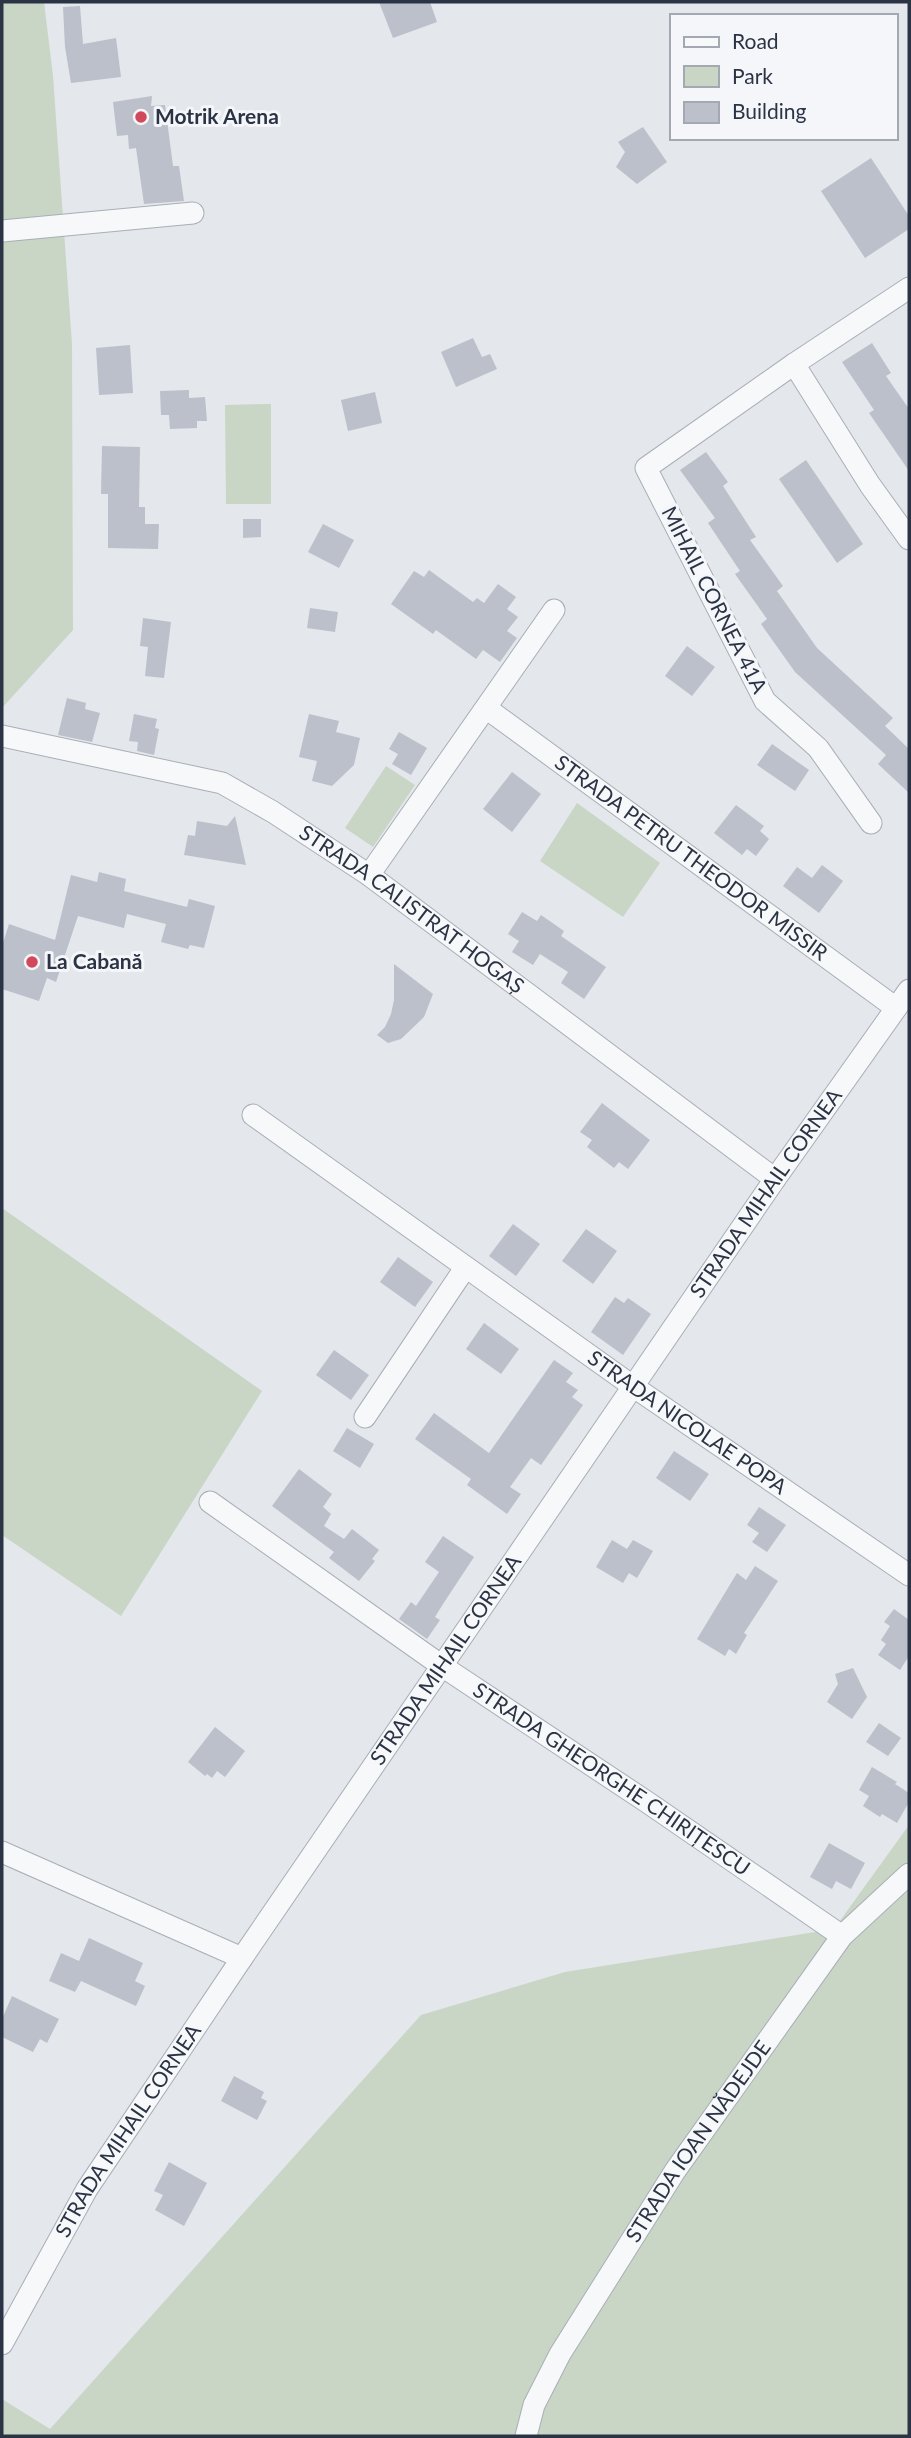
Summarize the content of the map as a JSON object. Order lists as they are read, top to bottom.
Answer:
{
  "streets": {
    "street": [
      "MIHAIL CORNEA 41A",
      "STRADA PETRU THEODOR MISSIR",
      "STRADA CALISTRAT HOGAȘ",
      "STRADA MIHAIL CORNEA",
      "STRADA NICOLAE POPA",
      "STRADA GHEORGHE CHIRIȚESCU",
      "STRADA IOAN NĂDEJDE"
    ]
  },
  "crossings": [
    ["STRADA PETRU THEODOR MISSIR", "STRADA MIHAIL CORNEA"],
    ["STRADA CALISTRAT HOGAȘ", "STRADA MIHAIL CORNEA"],
    ["STRADA MIHAIL CORNEA", "STRADA NICOLAE POPA"],
    ["STRADA MIHAIL CORNEA", "STRADA GHEORGHE CHIRIȚESCU"],
    ["STRADA GHEORGHE CHIRIȚESCU", "STRADA IOAN NĂDEJDE"]
  ],
  "places": ["Motrik Arena", "La Cabană"],
  "legend": ["Road", "Park", "Building"]
}
